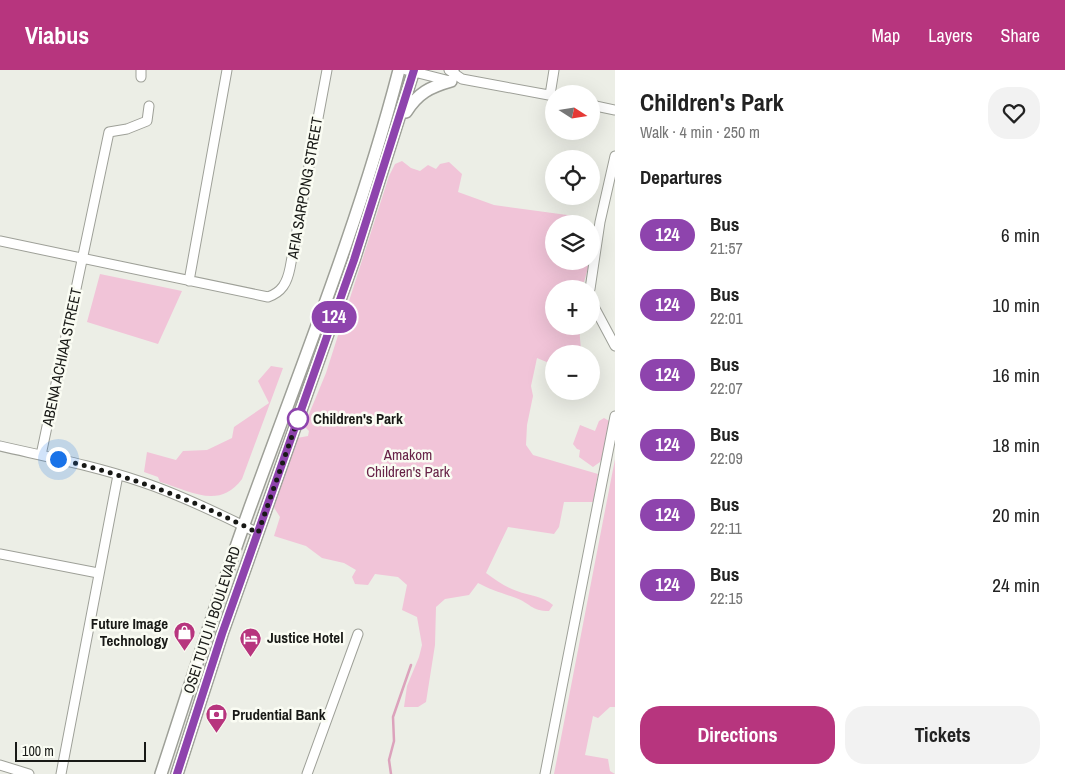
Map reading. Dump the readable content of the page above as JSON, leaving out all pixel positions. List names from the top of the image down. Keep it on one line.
{"streets":{"main road":["OSEI TUTU II BOULEVARD"],"street":["AFIA SARPONG STREET","ABENA ACHIAA STREET"]},"parks":["Amakom Children's Park"],"places":{"other":["Children's Park"],"shop":["Future Image Technology"],"hotel":["Justice Hotel"],"bank":["Prudential Bank"]},"lines":["bus line 124"],"scale_bar":"100 m","north":"right","page":{"header":"Viabus","nav":["Map","Layers","Share"],"on_map":"124","heading":[["Children's Park","Walk · 4 min · 250 m"],"Departures"],"map_buttons":["+","−"],"list":[{"mark":"124","name":"Bus","note":"21:57","value":"6 min"},{"mark":"124","name":"Bus","note":"22:01","value":"10 min"},{"mark":"124","name":"Bus","note":"22:07","value":"16 min"},{"mark":"124","name":"Bus","note":"22:09","value":"18 min"},{"mark":"124","name":"Bus","note":"22:11","value":"20 min"},{"mark":"124","name":"Bus","note":"22:15","value":"24 min"}],"buttons":["Directions","Tickets"],"scale":"100 m"}}
